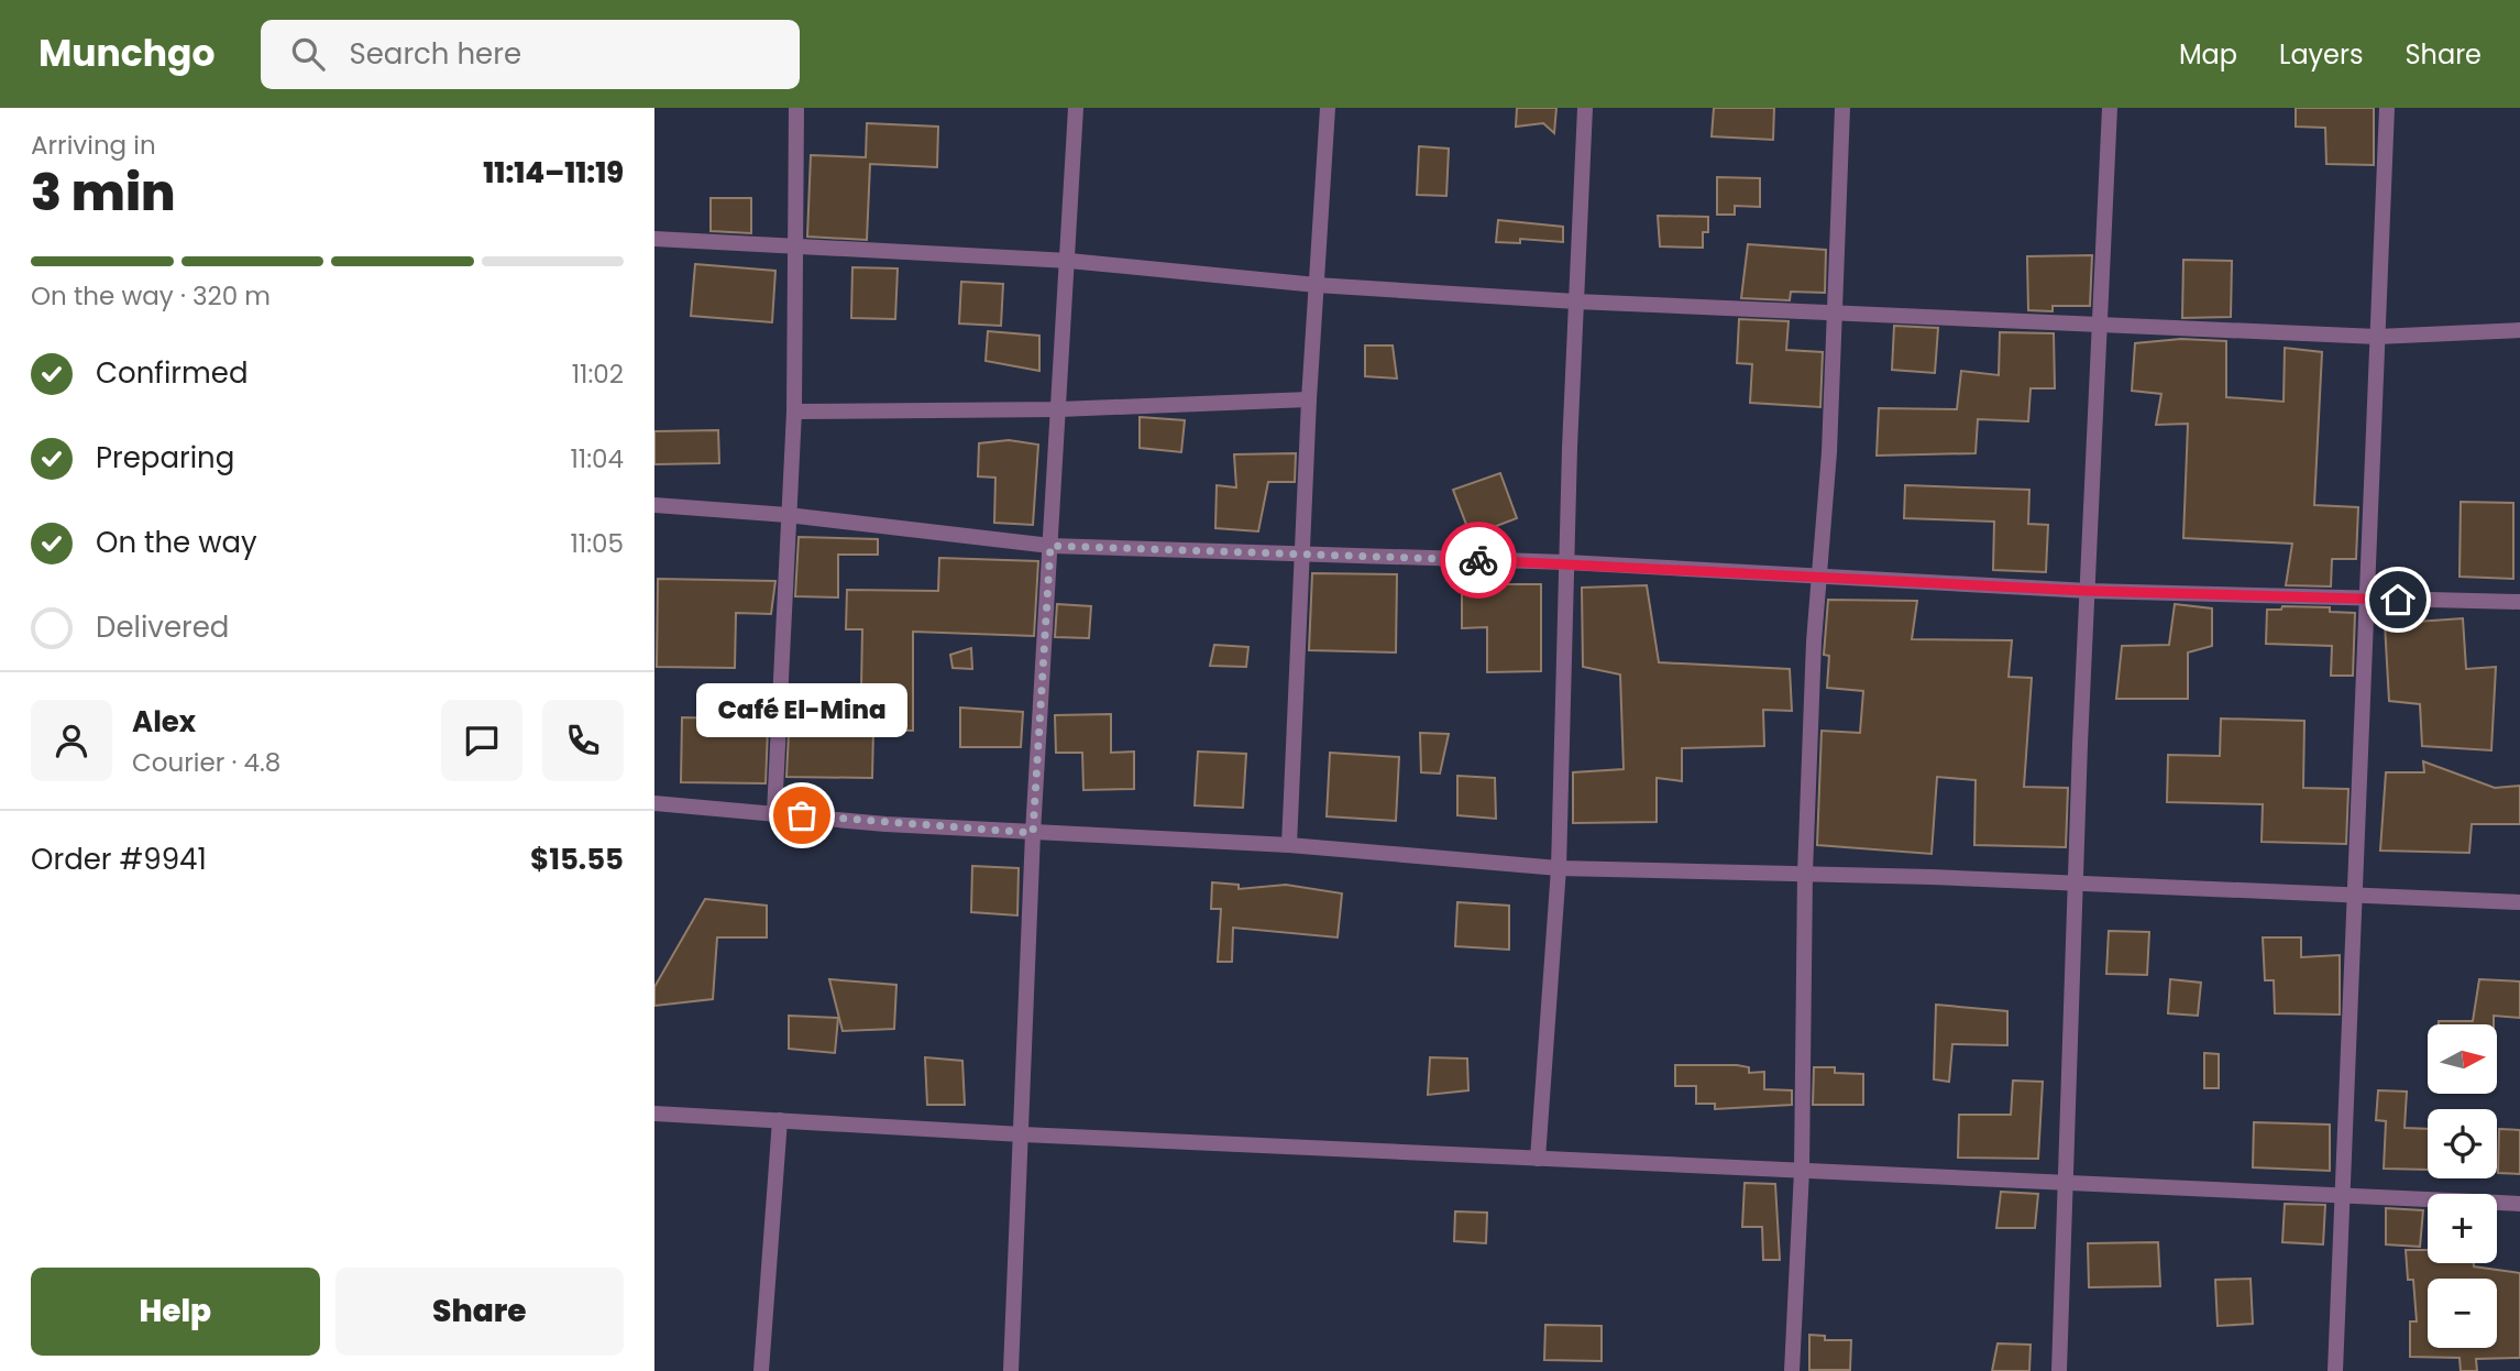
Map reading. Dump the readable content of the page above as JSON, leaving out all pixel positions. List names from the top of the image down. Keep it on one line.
{"places":["Café El-Mina"],"north":"right","page":{"header":"Munchgo","search":"Search here","nav":["Map","Layers","Share"],"heading":["3 min","Arriving in","11:14–11:19"],"panel":["Alex","Courier · 4.8","Order #9941","$15.55"],"bar":"On the way · 320 m","list":[["Confirmed","11:02"],["Preparing","11:04"],["On the way","11:05"],"Delivered"],"bubble":"Café El-Mina","map_buttons":["+","−"],"buttons":["Help","Share"]}}
